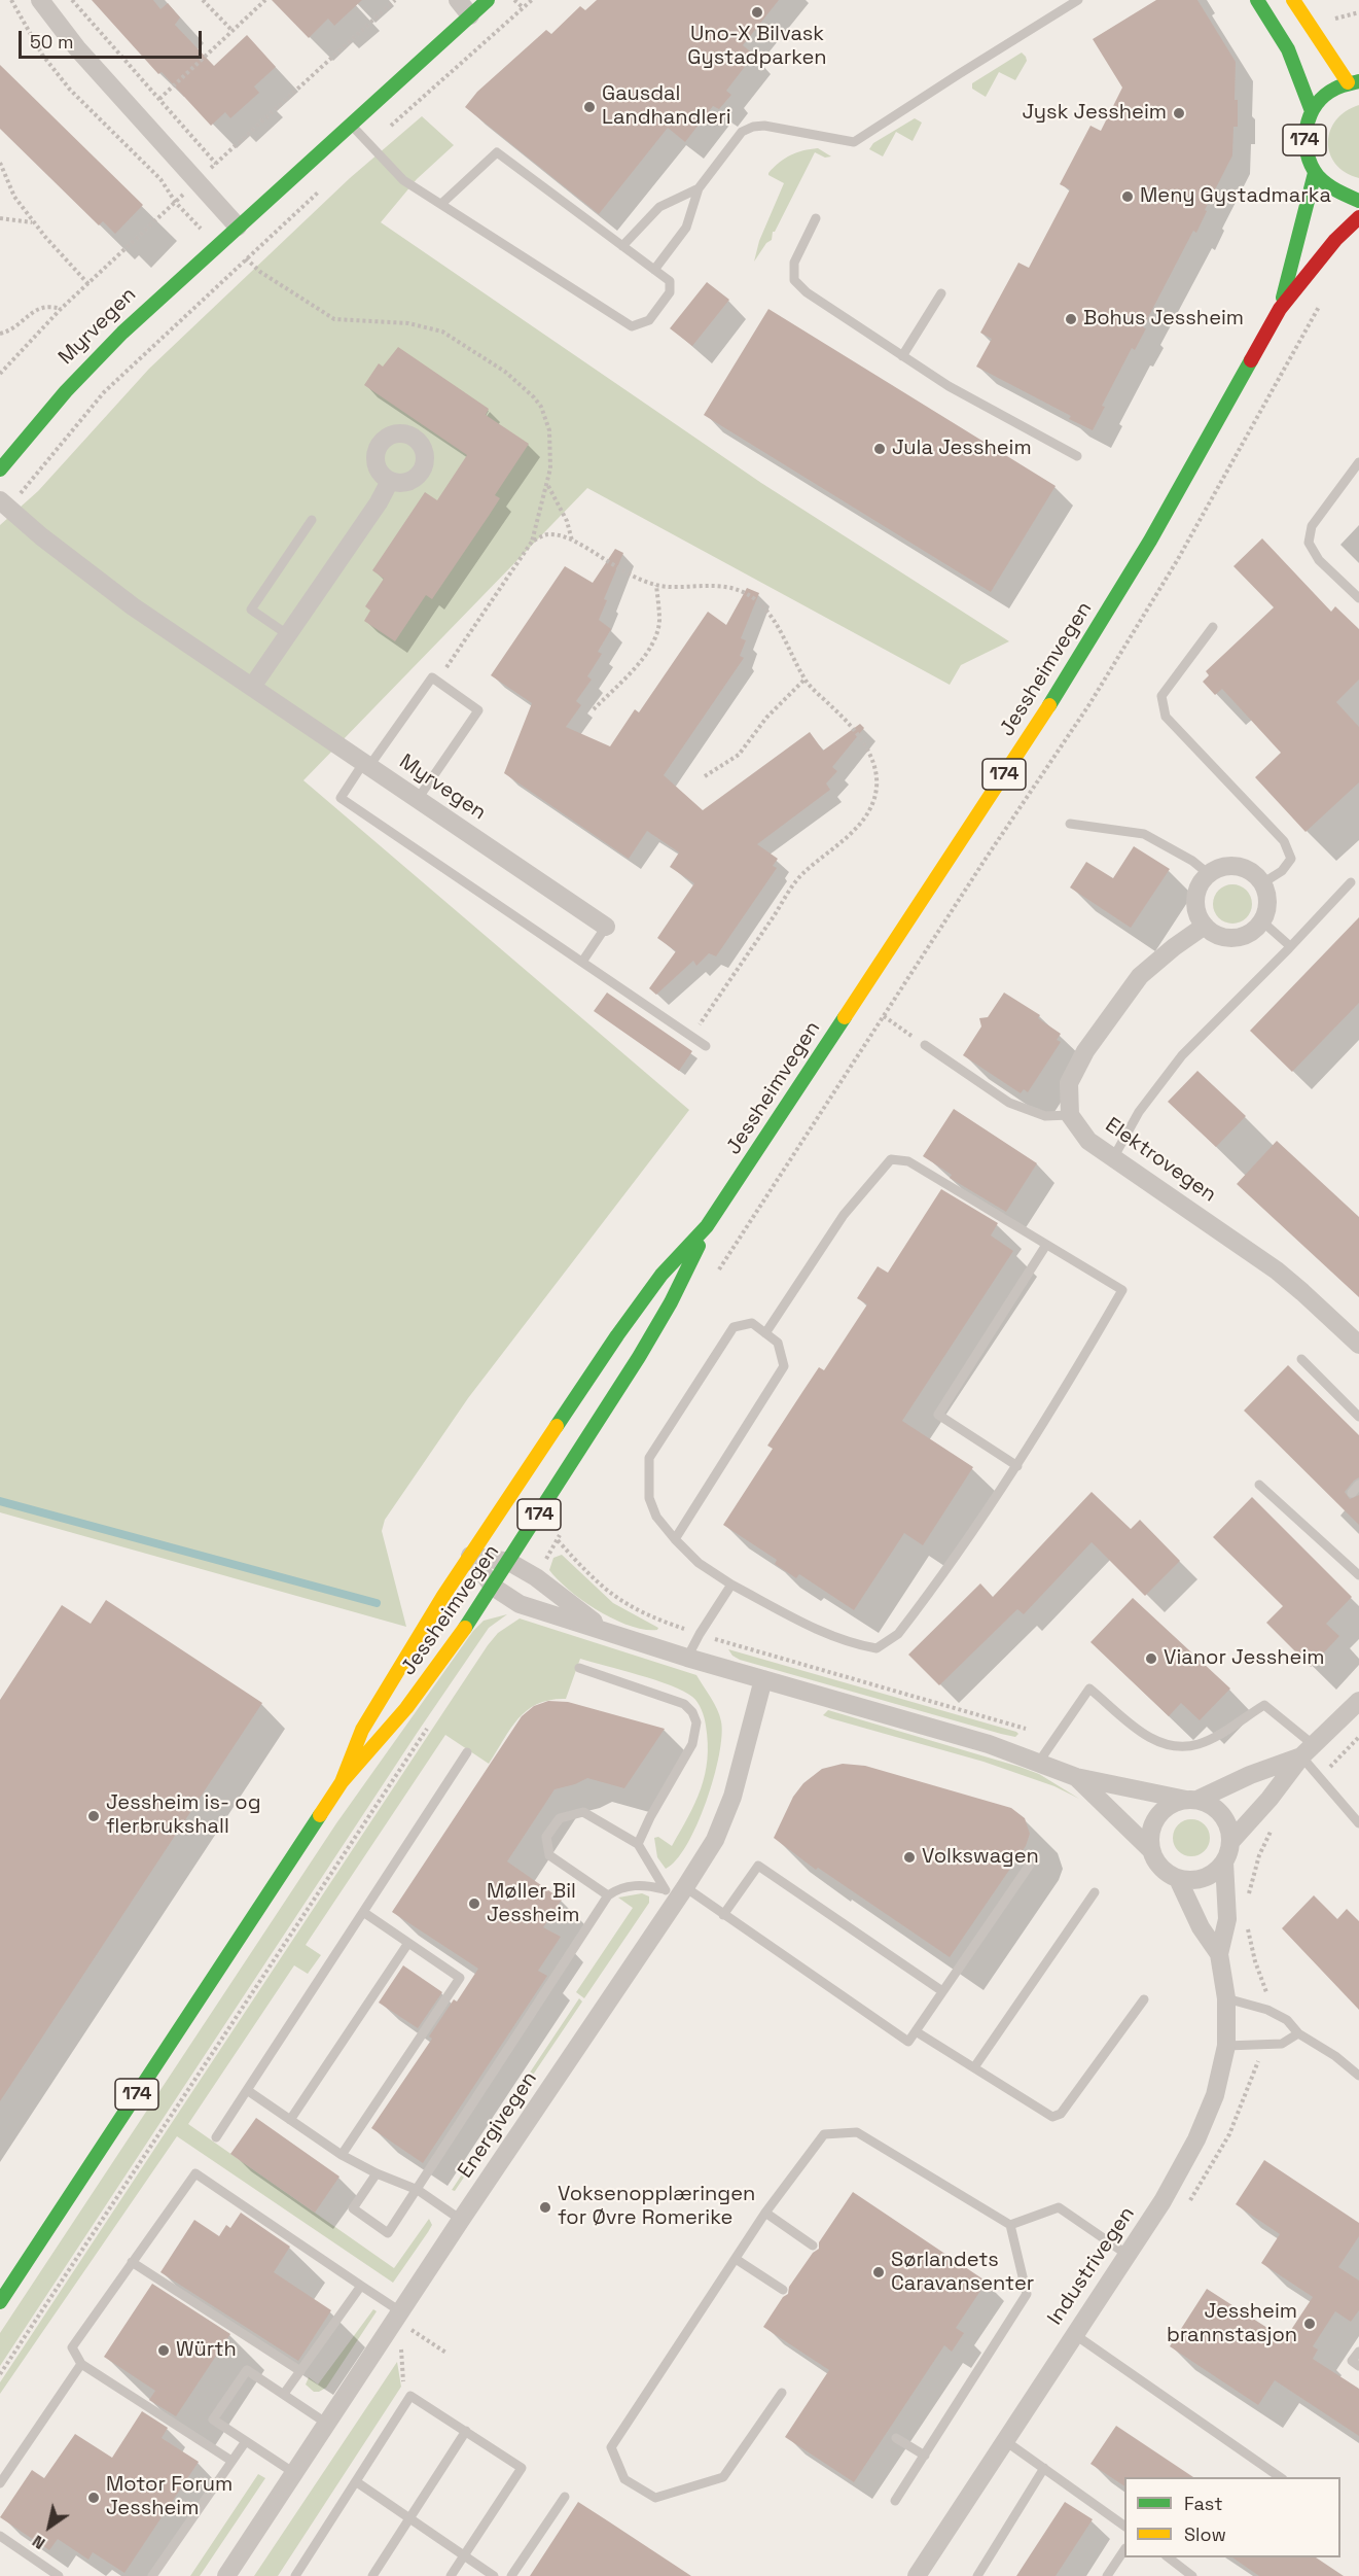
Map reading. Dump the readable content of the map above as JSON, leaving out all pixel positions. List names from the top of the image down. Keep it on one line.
{"streets":{"main road":["174","Myrvegen","Jessheimvegen"],"street":["Elektrovegen","Energivegen","Industrivegen"]},"crossings":[["174","Jessheimvegen"]],"places":["Uno-X Bilvask Gystadparken","Gausdal Landhandleri","Jysk Jessheim","Meny Gystadmarka","Bohus Jessheim","Jula Jessheim","Vianor Jessheim","Jessheim is- og flerbrukshall","Volkswagen","Møller Bil Jessheim","Voksenopplæringen for Øvre Romerike","Sørlandets Caravansenter","Jessheim brannstasjon","Würth","Motor Forum Jessheim"],"legend":["Fast","Slow"],"scale_bar":"50 m","north":"bottom left"}
